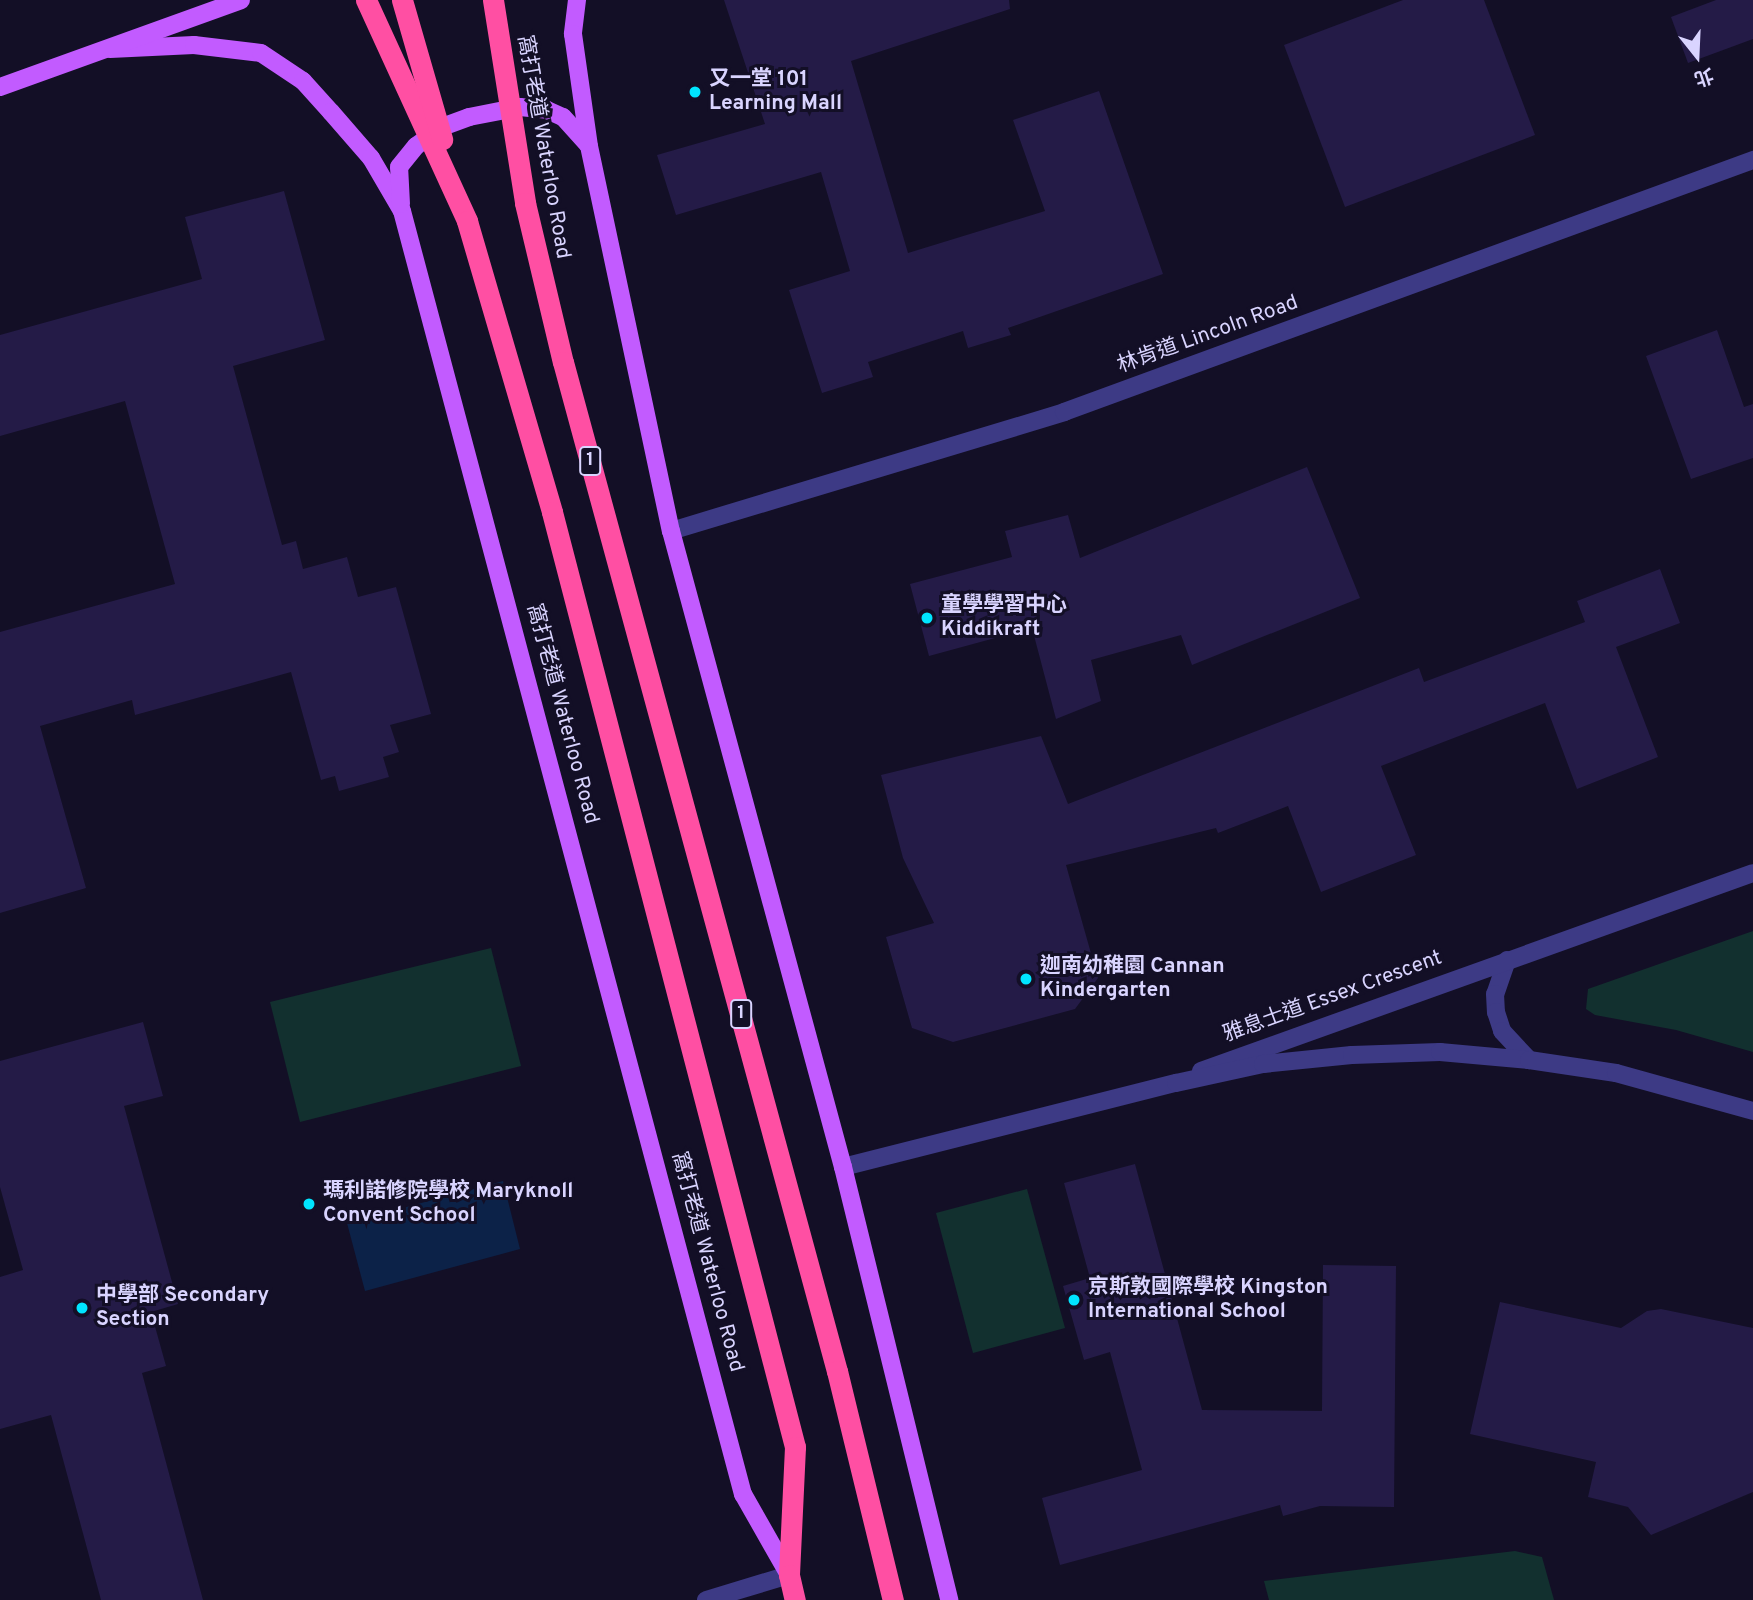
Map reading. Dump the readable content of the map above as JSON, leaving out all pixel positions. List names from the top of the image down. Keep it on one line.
{"streets":{"highway":["窩打老道 Waterloo Road","1"],"street":["林肯道 Lincoln Road","雅息士道 Essex Crescent"]},"places":["又一堂 101 Learning Mall","童學學習中心 Kiddikraft","迦南幼稚園 Cannan Kindergarten","瑪利諾修院學校 Maryknoll Convent School","京斯敦國際學校 Kingston International School","中學部 Secondary Section"],"north":"bottom"}
